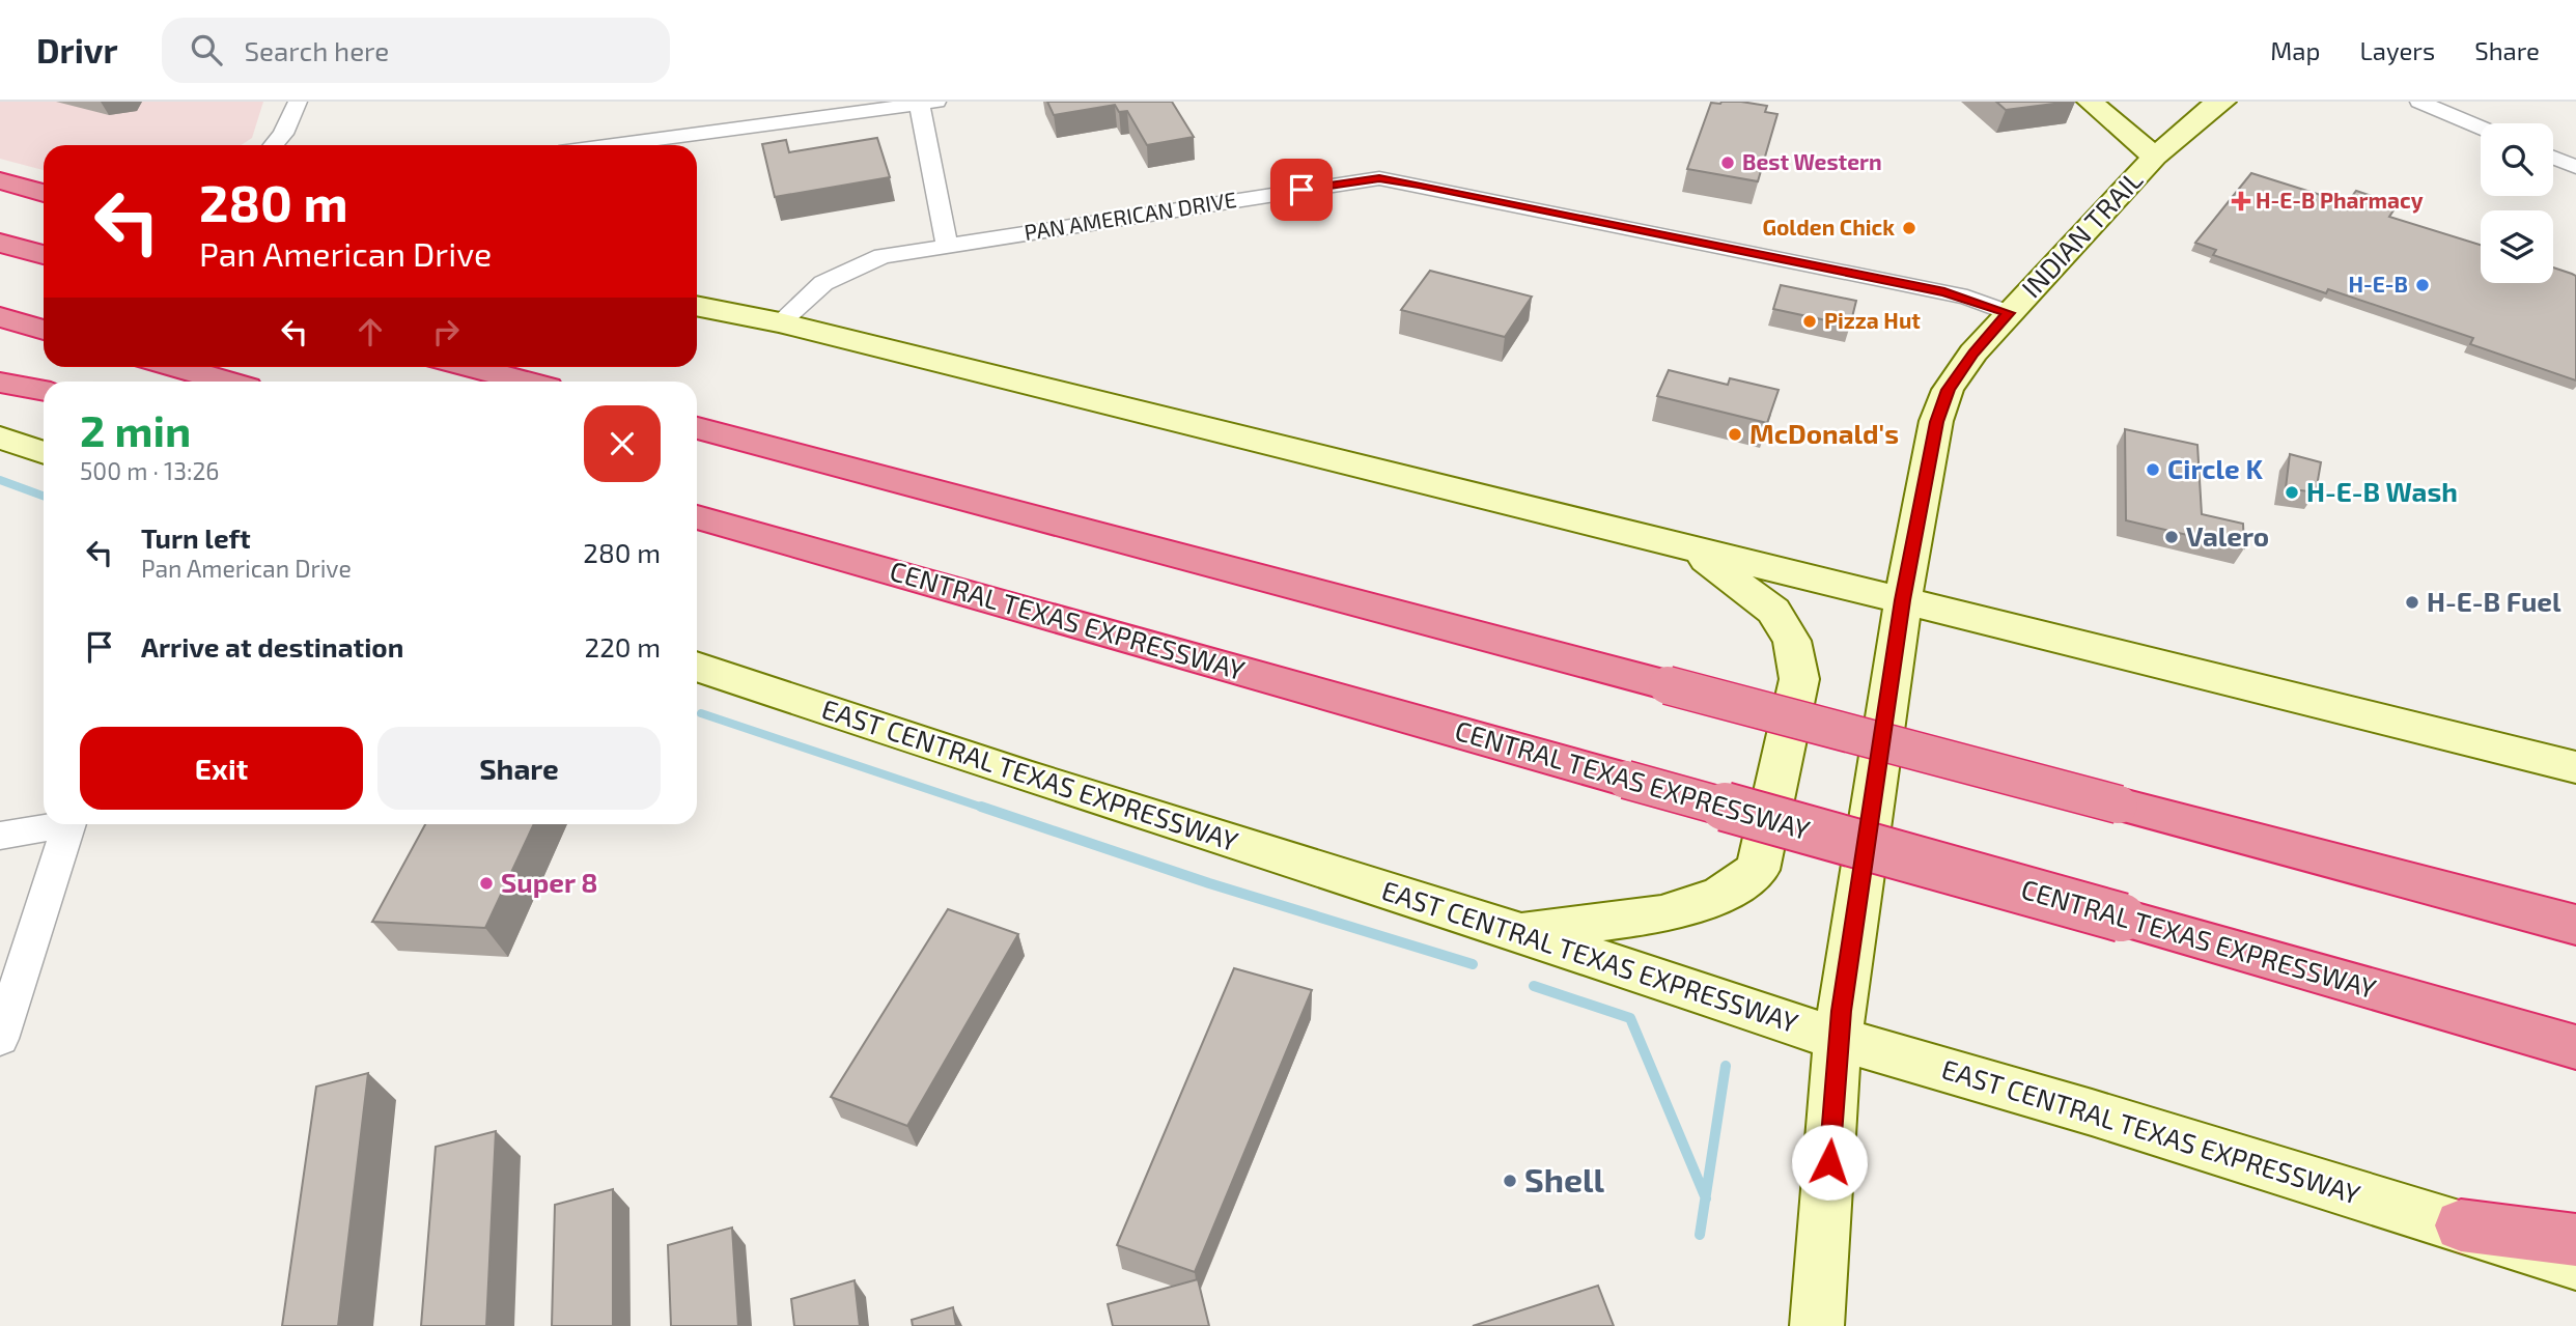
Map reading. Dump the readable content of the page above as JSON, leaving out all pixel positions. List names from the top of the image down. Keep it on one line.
{"streets":{"highway":["CENTRAL TEXAS EXPRESSWAY"],"main road":["INDIAN TRAIL","EAST CENTRAL TEXAS EXPRESSWAY"],"street":["PAN AMERICAN DRIVE"]},"crossings":[["PAN AMERICAN DRIVE","INDIAN TRAIL"],["INDIAN TRAIL","EAST CENTRAL TEXAS EXPRESSWAY"]],"places":{"other":["Best Western","Golden Chick","H-E-B","Pizza Hut","McDonald's","Circle K","H-E-B Wash","Valero","H-E-B Fuel","Super 8","Shell"],"health":["H-E-B Pharmacy"]},"page":{"header":"Drivr","search":"Search here","nav":["Map","Layers","Share"],"turn":["280 m","Pan American Drive"],"heading":["2 min","500 m · 13:26"],"list":[{"name":"Turn left","note":"Pan American Drive","value":"280 m"},{"name":"Arrive at destination","value":"220 m"}],"buttons":["Exit","Share"]}}
